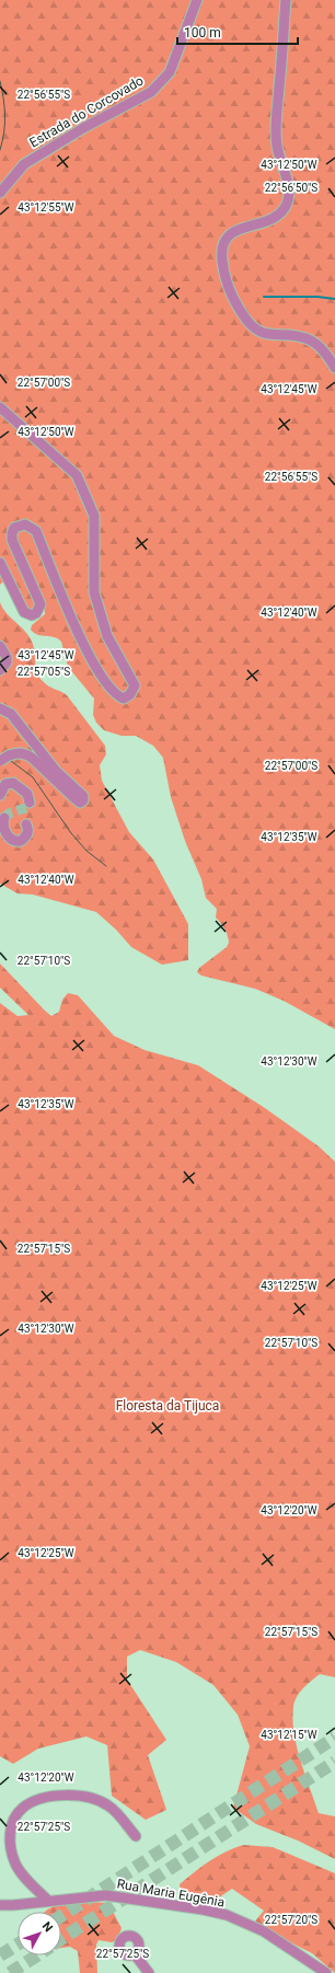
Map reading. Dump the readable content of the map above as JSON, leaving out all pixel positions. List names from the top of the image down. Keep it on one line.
{"streets":{"street":["Estrada do Corcovado","Rua Maria Eugênia"]},"parks":["Floresta da Tijuca"],"scale_bar":"100 m","north":"top right","coordinates":["22°56'55\"S","43°12'50\"W","22°56'50\"S","43°12'55\"W","22°57'00\"S","43°12'45\"W","43°12'40\"W","22°57'05\"S","43°12'35\"W","22°57'10\"S","43°12'30\"W","22°57'15\"S","43°12'25\"W","43°12'20\"W","43°12'15\"W","22°57'25\"S","22°57'20\"S"]}
